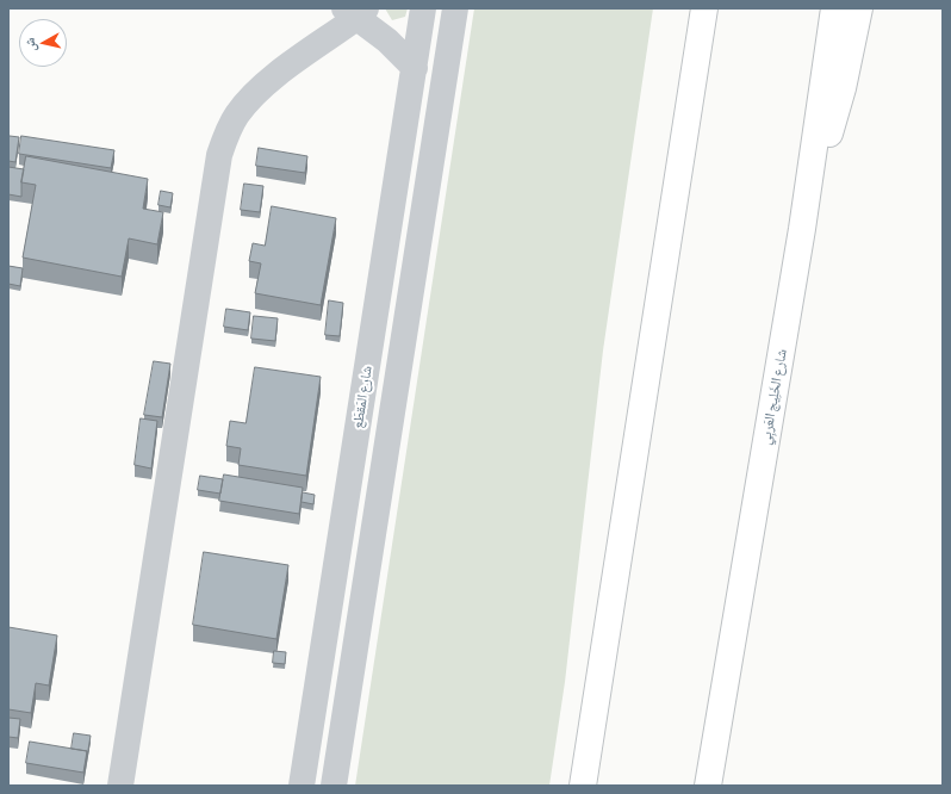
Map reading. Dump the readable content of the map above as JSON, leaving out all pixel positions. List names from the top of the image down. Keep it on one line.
{"streets":{"highway":["شارع الخَلِيج العَربِي"],"street":["شارع المَقطَع"]},"north":"left"}
